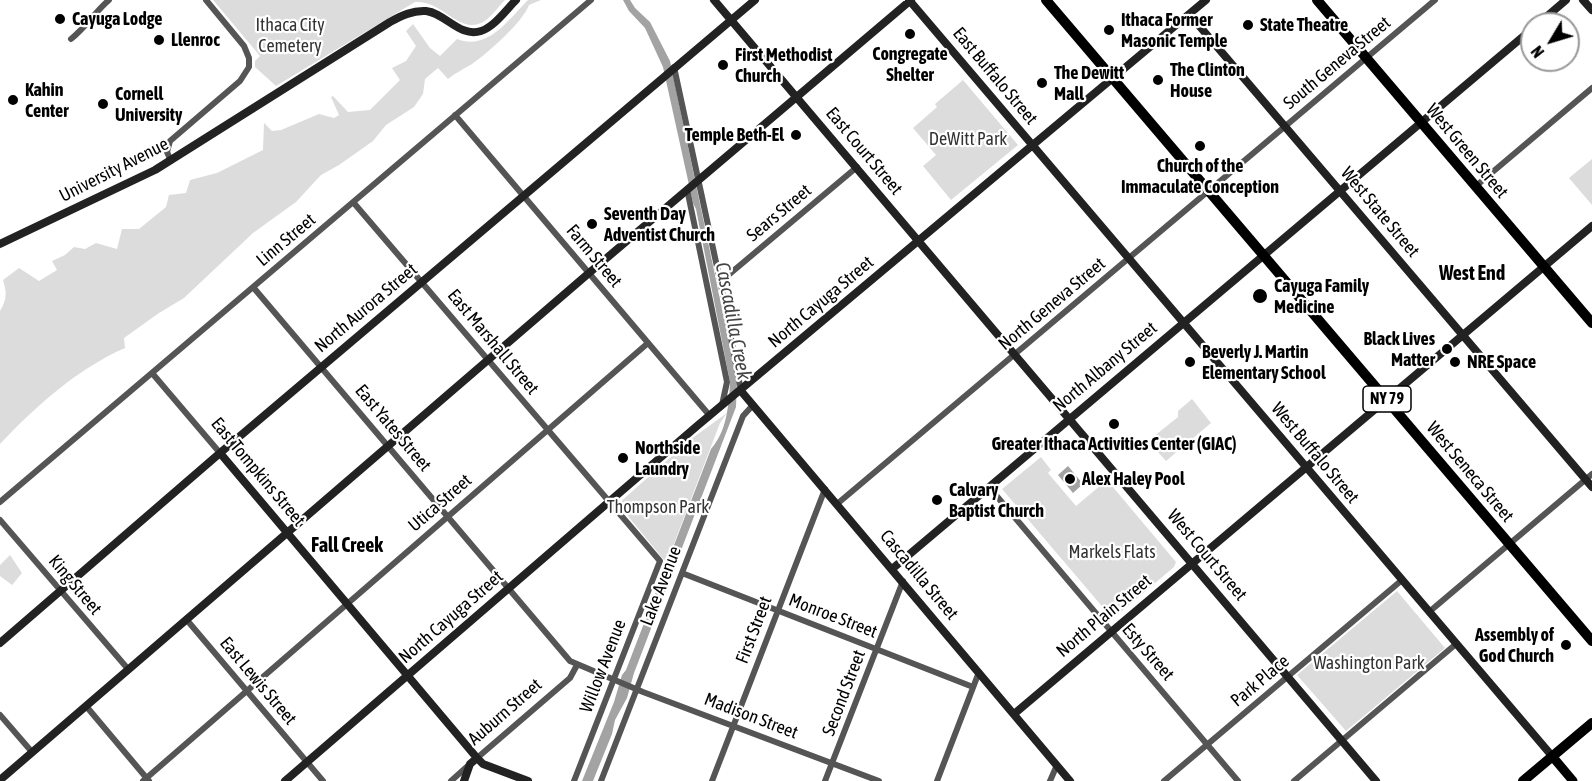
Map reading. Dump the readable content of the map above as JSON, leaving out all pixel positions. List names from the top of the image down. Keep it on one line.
{"streets":{"highway":["West Green Street","NY 79","West Seneca Street"],"main road":["West Buffalo Street"],"street":["South Geneva Street","East Buffalo Street","East Court Street","University Avenue","West State Street","Sears Street","Linn Street","Farm Street","North Cayuga Street","North Geneva Street","North Aurora Street","East Marshall Street","North Albany Street","East Yates Street","East Tompkins Street","Utica Street","West Court Street","Cascadilla Street","King Street","Lake Avenue","Monroe Street","North Plain Street","First Street","Esty Street","Willow Avenue","East Lewis Street","Park Place","Second Street","Auburn Street","Madison Street"]},"crossings":[["South Geneva Street","West Green Street"],["South Geneva Street","West State Street"],["South Geneva Street","North Geneva Street"],["East Buffalo Street","North Cayuga Street"],["East Buffalo Street","West Buffalo Street"],["East Court Street","Sears Street"],["East Court Street","North Cayuga Street"],["East Court Street","North Aurora Street"],["East Court Street","West Court Street"],["West Green Street","North Albany Street"],["West Green Street","North Plain Street"],["West State Street","North Cayuga Street"],["West State Street","North Geneva Street"],["West State Street","North Albany Street"],["West State Street","North Plain Street"],["Linn Street","Farm Street"],["Linn Street","East Marshall Street"],["Linn Street","East Yates Street"],["Linn Street","East Tompkins Street"],["Farm Street","North Cayuga Street"],["Farm Street","North Aurora Street"],["Farm Street","Utica Street"],["North Cayuga Street","East Marshall Street"],["North Cayuga Street","NY 79"],["North Cayuga Street","East Yates Street"],["North Cayuga Street","West Buffalo Street"],["North Cayuga Street","East Tompkins Street"],["North Cayuga Street","West Seneca Street"],["North Cayuga Street","West Court Street"],["North Cayuga Street","Cascadilla Street"],["North Cayuga Street","East Lewis Street"],["North Geneva Street","West Buffalo Street"],["North Geneva Street","West Seneca Street"],["North Geneva Street","West Court Street"],["North Geneva Street","Cascadilla Street"],["North Aurora Street","East Marshall Street"],["North Aurora Street","East Yates Street"],["North Aurora Street","East Tompkins Street"],["North Aurora Street","King Street"],["East Marshall Street","Utica Street"],["East Marshall Street","Willow Avenue"],["North Albany Street","West Buffalo Street"],["North Albany Street","West Seneca Street"],["North Albany Street","West Court Street"],["North Albany Street","Cascadilla Street"],["North Albany Street","Esty Street"],["NY 79","West Seneca Street"],["East Yates Street","Utica Street"],["East Yates Street","Auburn Street"],["East Yates Street","Madison Street"],["West Buffalo Street","North Plain Street"],["West Buffalo Street","Park Place"],["East Tompkins Street","Utica Street"],["East Tompkins Street","Auburn Street"],["West Seneca Street","North Plain Street"],["Utica Street","East Lewis Street"],["West Court Street","North Plain Street"],["West Court Street","Park Place"],["Cascadilla Street","Lake Avenue"],["Cascadilla Street","North Plain Street"],["Cascadilla Street","First Street"],["Cascadilla Street","Second Street"],["Lake Avenue","Monroe Street"],["Lake Avenue","Madison Street"],["Monroe Street","First Street"],["Monroe Street","Second Street"],["North Plain Street","Esty Street"],["First Street","Madison Street"],["Esty Street","Park Place"],["Willow Avenue","Madison Street"],["Second Street","Madison Street"],["Auburn Street","Madison Street"]],"districts":["West End","Fall Creek"],"water":["Cascadilla Creek"],"parks":["Ithaca City Cemetery","DeWitt Park","Thompson Park","Markels Flats","Washington Park"],"places":["Cayuga Lodge","State Theatre","Ithaca Former Masonic Temple","Congregate Shelter","Llenroc","First Methodist Church","The Clinton House","The Dewitt Mall","Kahin Center","Cornell University","Temple Beth-El","Church of the Immaculate Conception","Seventh Day Adventist Church","Cayuga Family Medicine","Black Lives Matter","Beverly J. Martin Elementary School","NRE Space","Greater Ithaca Activities Center (GIAC)","Northside Laundry","Alex Haley Pool","Calvary Baptist Church","Assembly of God Church"],"north":"bottom left"}
